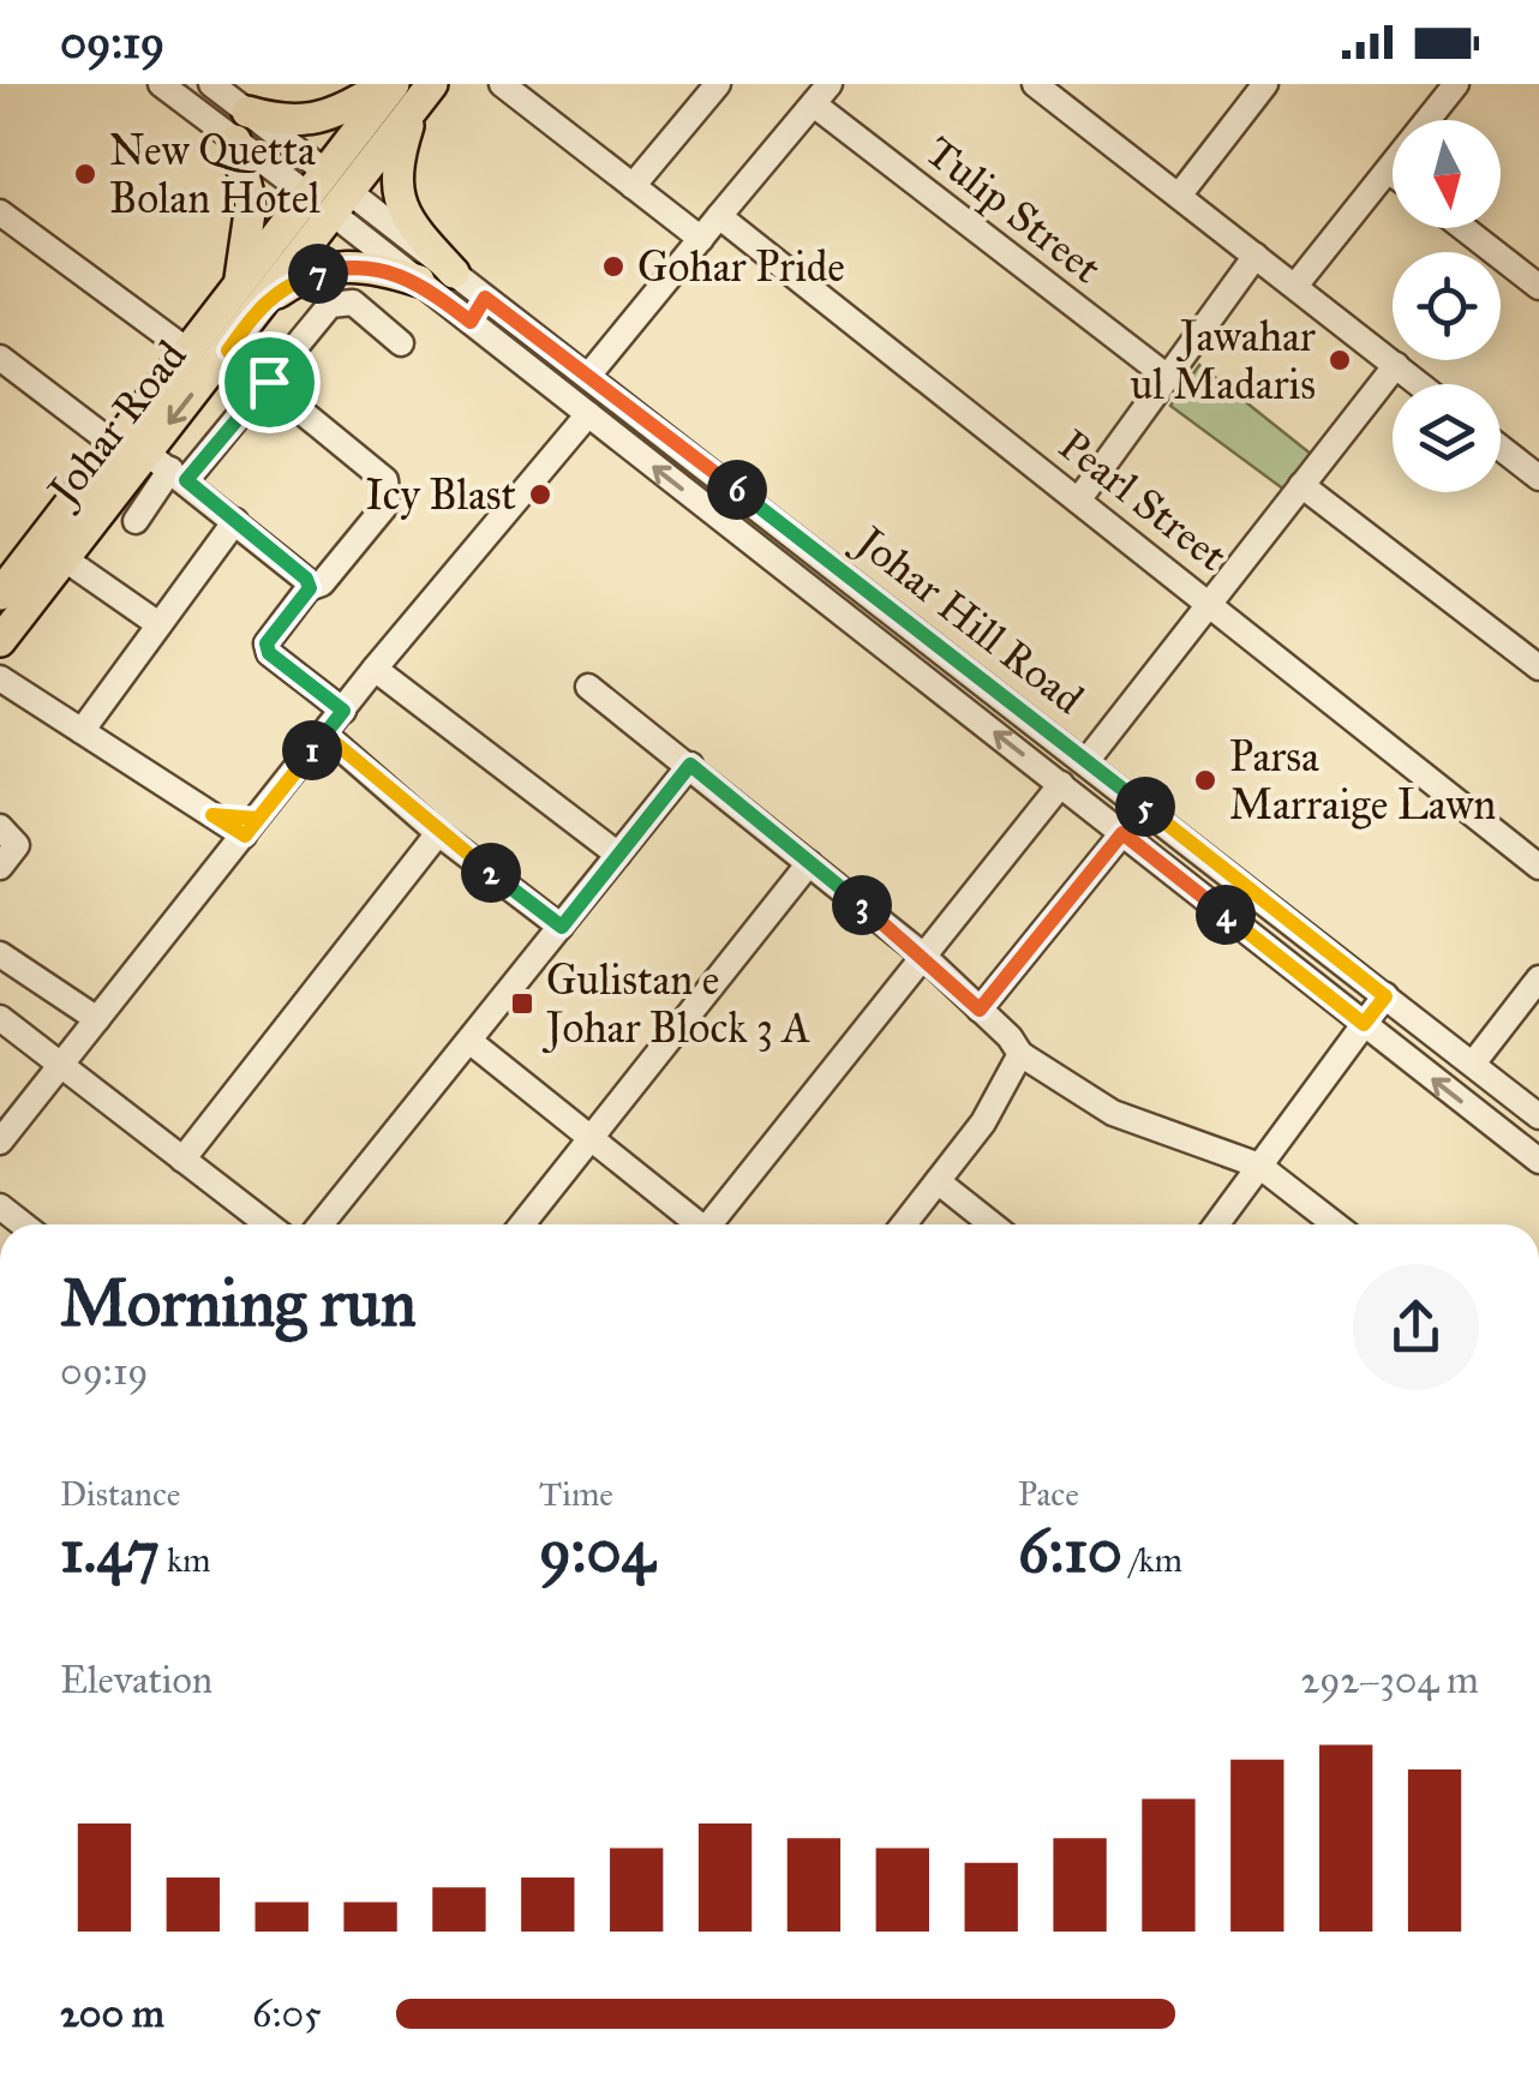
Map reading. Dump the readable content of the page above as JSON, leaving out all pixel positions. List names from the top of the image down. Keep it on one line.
{"streets":{"main road":["Johar Road"],"street":["Tulip Street","Pearl Street","Johar Hill Road"]},"crossings":[["Johar Road","Johar Hill Road"]],"places":{"other":["New Quetta Bolan Hotel","Gohar Pride","Jawahar ul Madaris","Icy Blast","Parsa Marraige Lawn"],"transit":["Gulistan e Johar Block 3 A"]},"north":"bottom","page":{"status":"09:19","pins":["7","6","1","5","2","3","4"],"heading":["Morning run","09:19"],"stats":[["Distance","1.47 km"],["Time","9:04"],["Pace","6:10 /km"]],"chart":["Elevation","292–304 m"],"list":[{"name":"200 m","note":"6:05"}]}}
